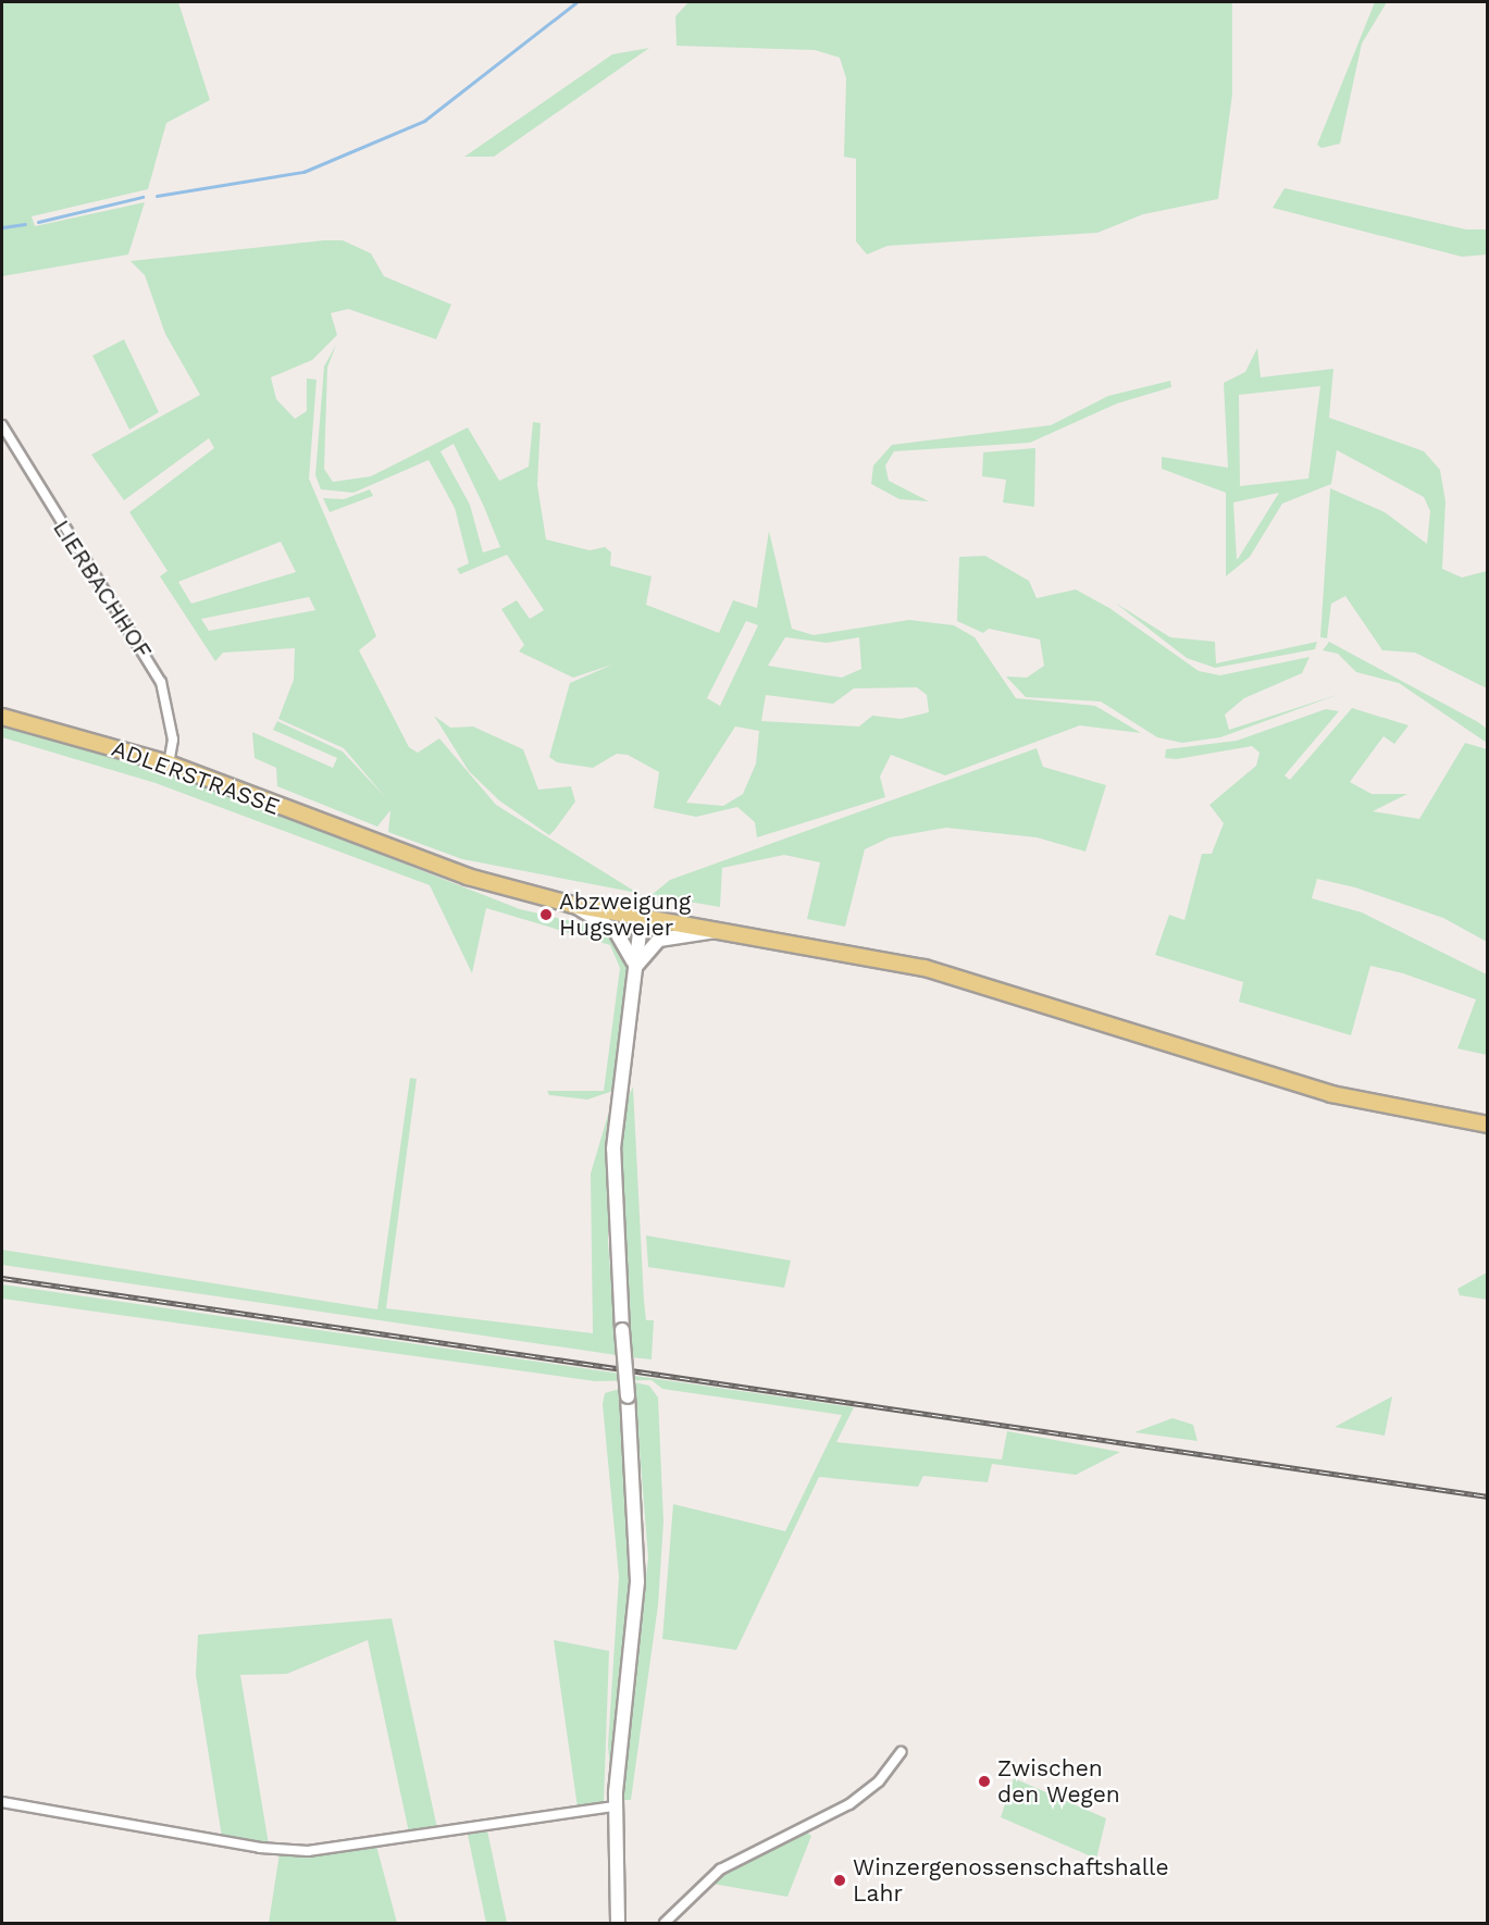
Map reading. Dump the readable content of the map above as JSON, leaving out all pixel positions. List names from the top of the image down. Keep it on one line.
{"streets":{"main road":["ADLERSTRASSE"],"street":["LIERBACHHOF"]},"crossings":[["LIERBACHHOF","ADLERSTRASSE"]],"places":["Abzweigung Hugsweier","Zwischen den Wegen","Winzergenossenschaftshalle Lahr"]}
